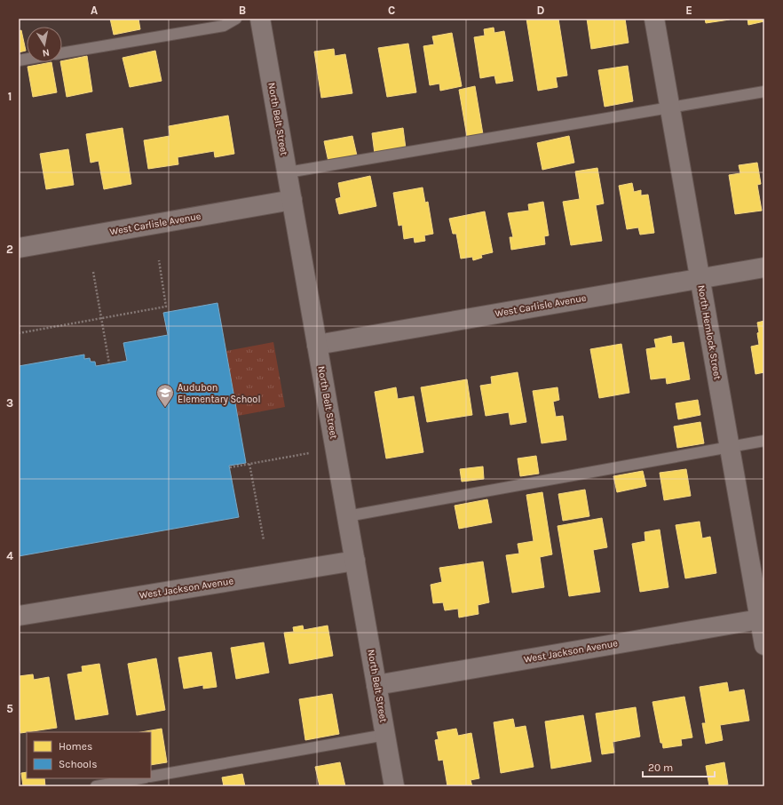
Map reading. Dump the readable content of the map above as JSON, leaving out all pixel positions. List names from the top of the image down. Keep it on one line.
{"streets":{"street":["North Belt Street","West Carlisle Avenue","North Hemlock Street","West Jackson Avenue"]},"crossings":[["North Belt Street","West Carlisle Avenue"],["North Belt Street","West Jackson Avenue"],["West Carlisle Avenue","North Hemlock Street"],["North Hemlock Street","West Jackson Avenue"]],"places":{"school or university":["Audubon Elementary School"]},"legend":["Homes","Schools"],"scale_bar":"20 m","north":"bottom","grid":{"columns":["A","B","C","D","E"],"rows":["1","2","3","4","5"]}}
